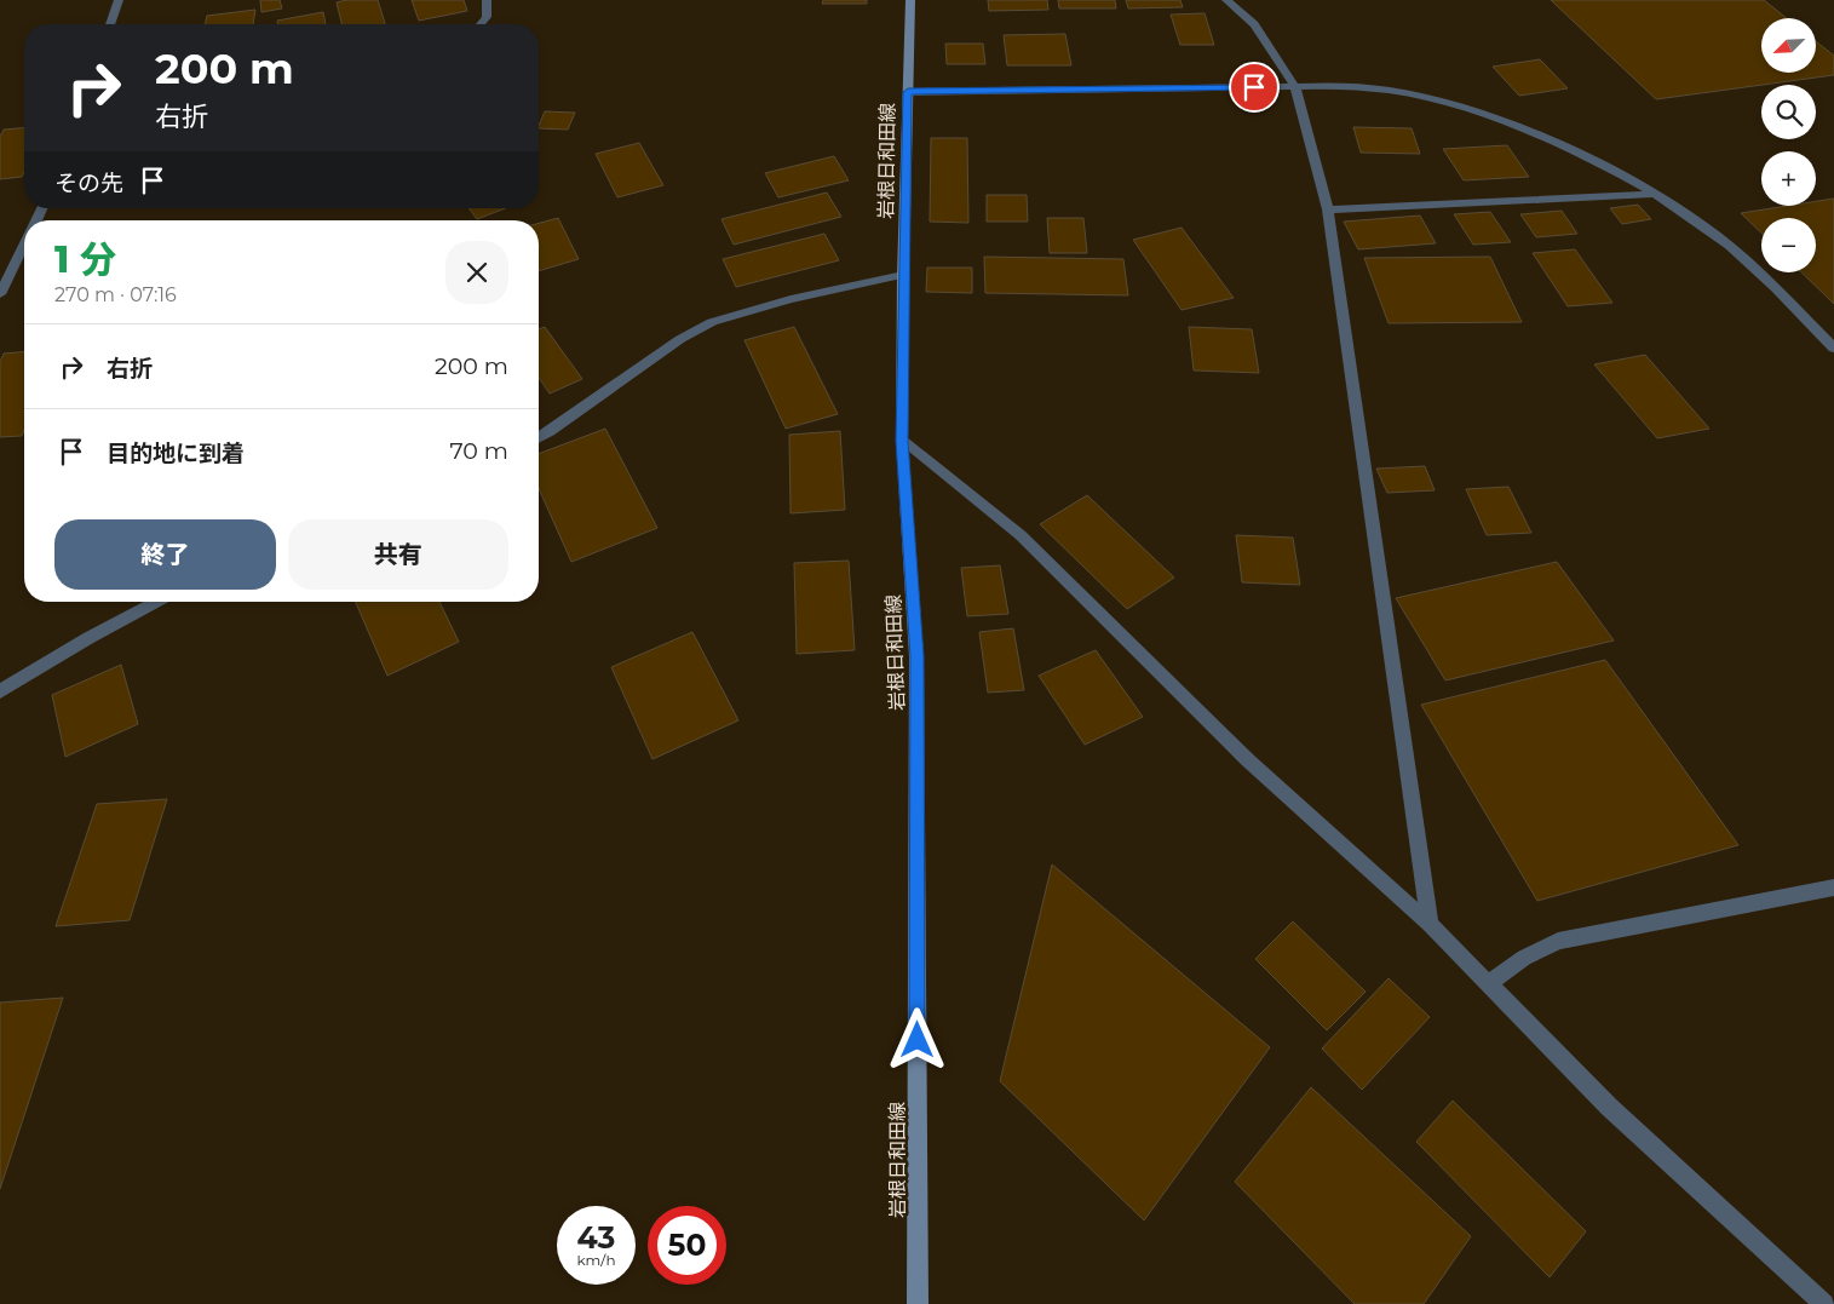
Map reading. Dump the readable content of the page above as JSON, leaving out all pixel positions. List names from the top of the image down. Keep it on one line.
{"streets":{"main road":["岩根日和田線"]},"north":"bottom left","page":{"map_buttons":["+","−"],"turn":["200 m","右折"],"then":"その先","heading":["1 分","270 m · 07:16"],"list":[{"name":"右折","value":"200 m"},{"name":"目的地に到着","value":"70 m"}],"buttons":["終了","共有"],"speed":"43 km/h","limit":"50"}}
